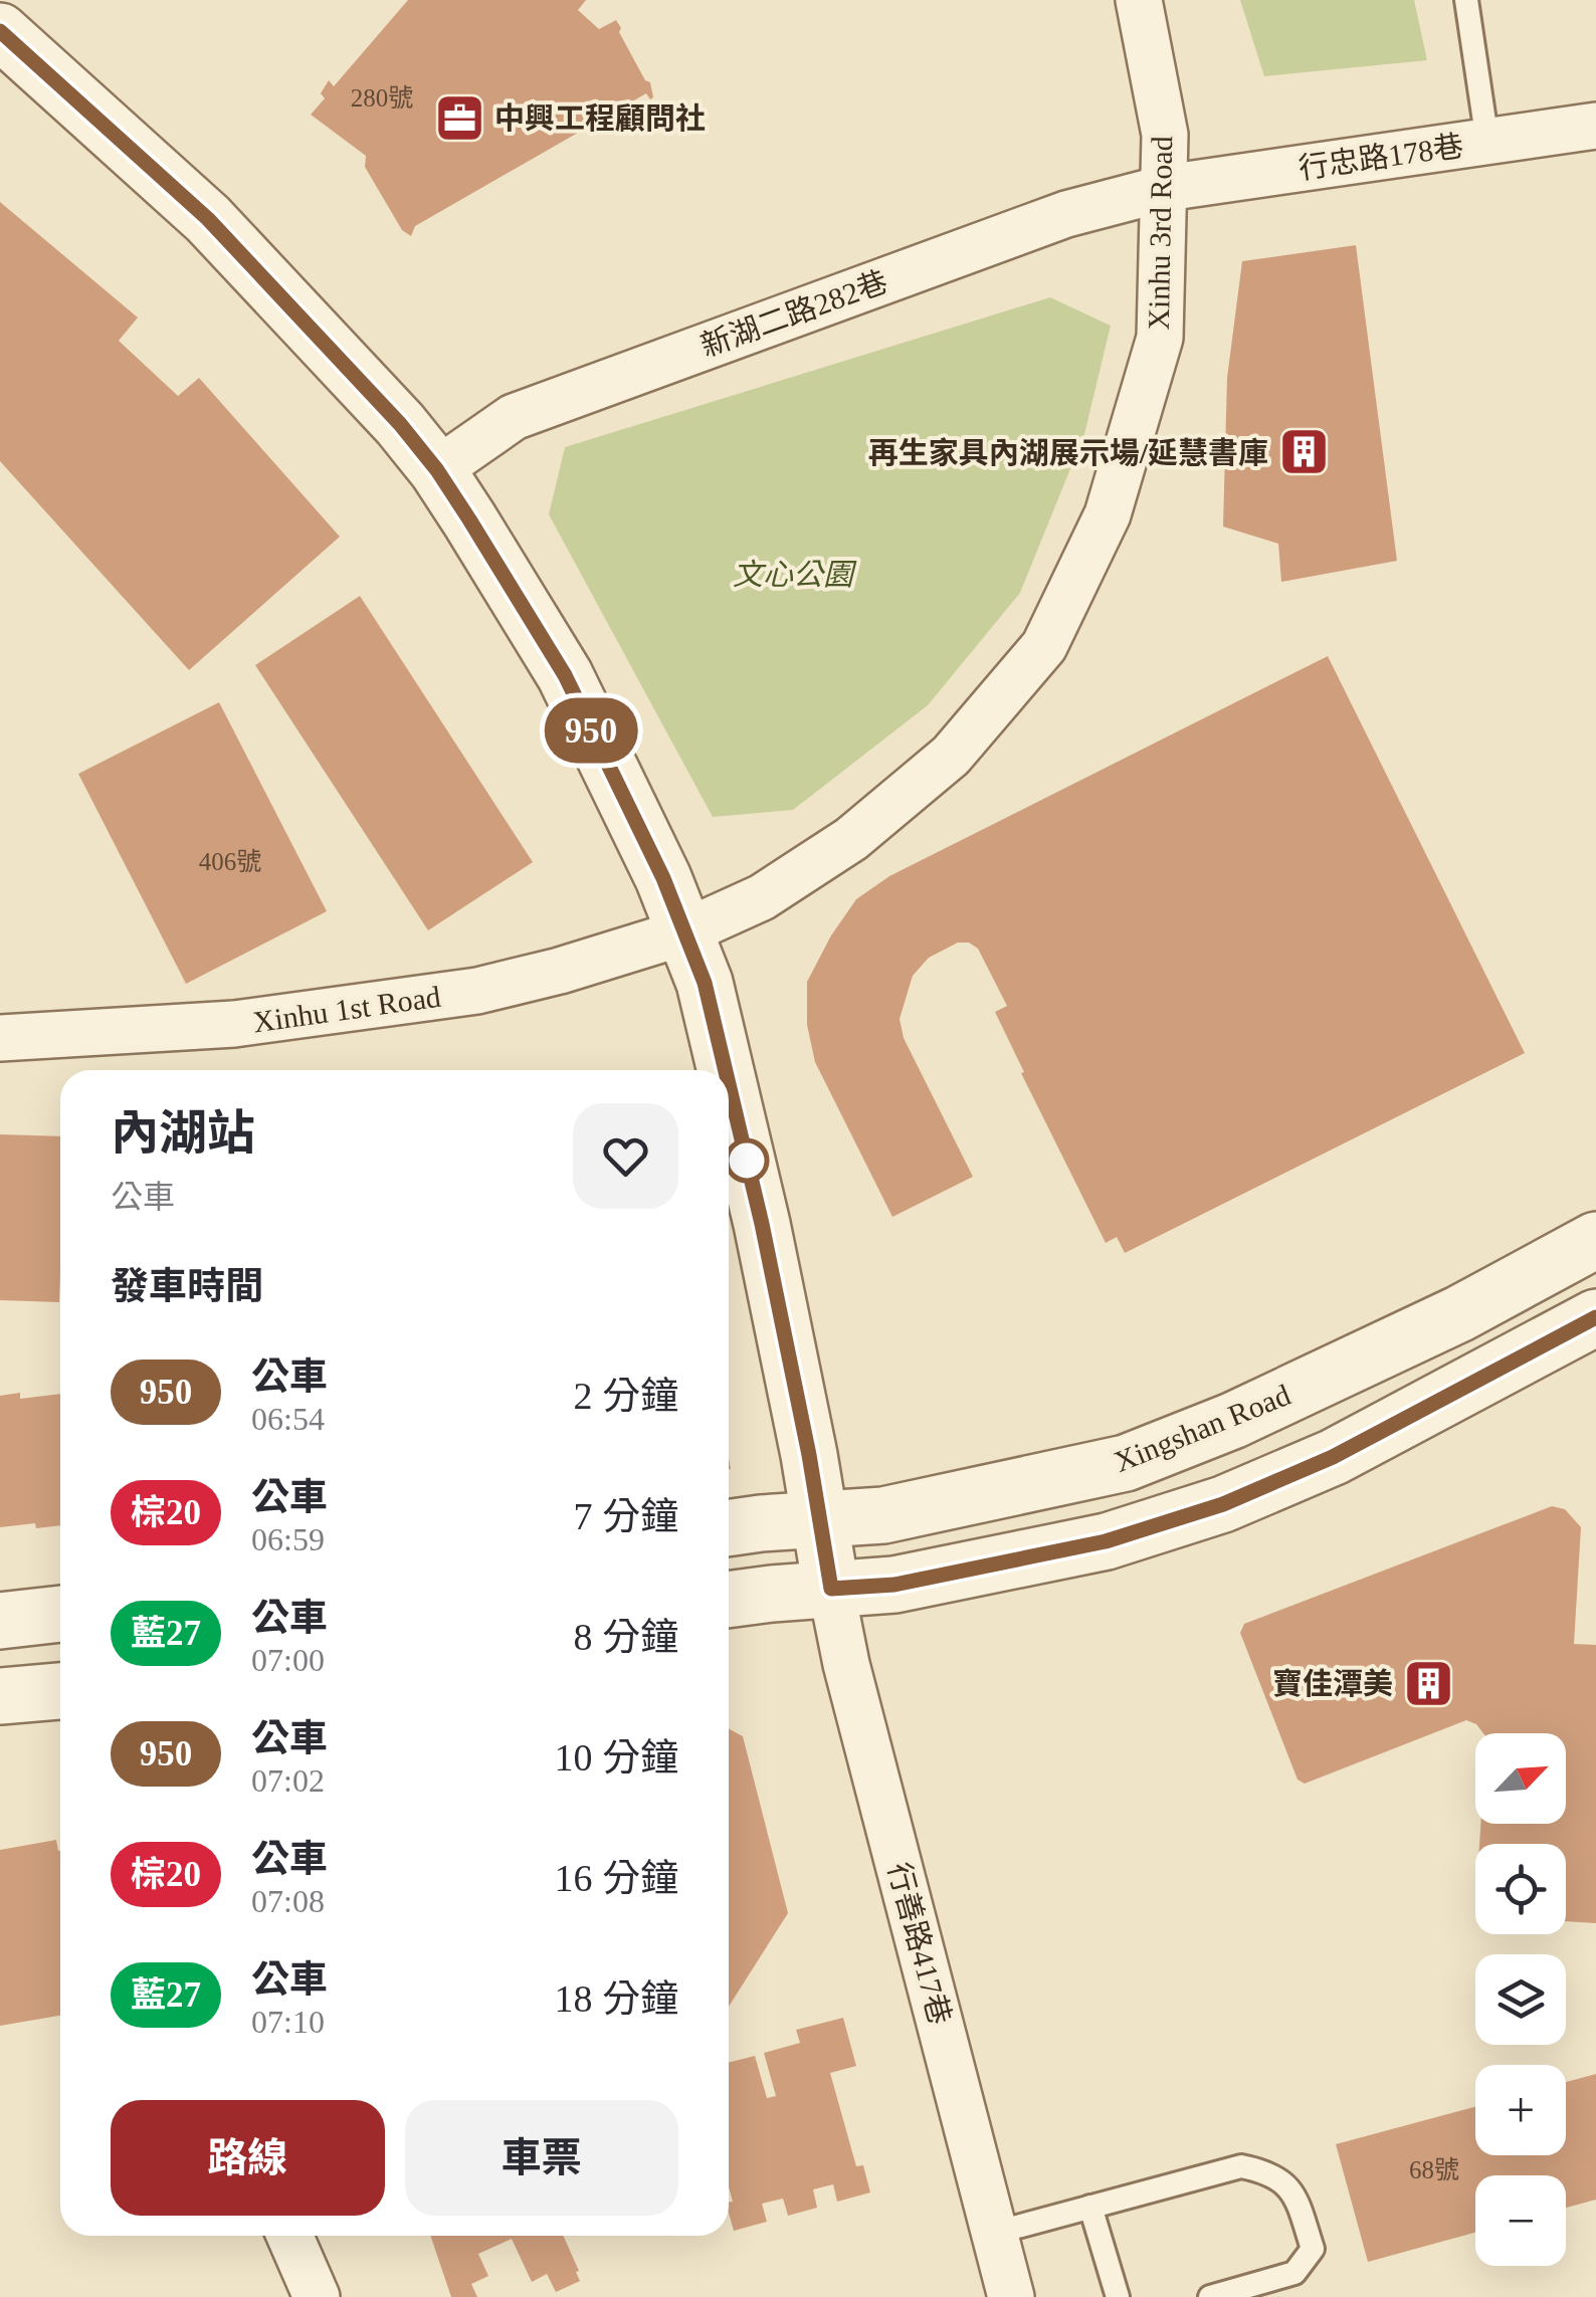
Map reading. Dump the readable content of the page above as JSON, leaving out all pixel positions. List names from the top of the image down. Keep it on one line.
{"streets":{"street":["行忠路178巷","Xinhu 3rd Road","新湖二路282巷","Xinhu 1st Road","Xingshan Road","行善路417巷"]},"crossings":[["行忠路178巷","Xinhu 3rd Road"],["行忠路178巷","新湖二路282巷"],["Xinhu 3rd Road","新湖二路282巷"],["Xinhu 3rd Road","Xinhu 1st Road"]],"parks":["文心公園"],"places":{"office":["中興工程顧問社"],"building":["再生家具內湖展示場/延慧書庫","寶佳潭美"]},"lines":["bus line 950"],"house_numbers":["280號","406號","68號"],"north":"top right","page":{"on_map":"950","heading":[["內湖站","公車"],"發車時間"],"list":[{"mark":"950","name":"公車","note":"06:54","value":"2 分鐘"},{"mark":"棕20","name":"公車","note":"06:59","value":"7 分鐘"},{"mark":"藍27","name":"公車","note":"07:00","value":"8 分鐘"},{"mark":"950","name":"公車","note":"07:02","value":"10 分鐘"},{"mark":"棕20","name":"公車","note":"07:08","value":"16 分鐘"},{"mark":"藍27","name":"公車","note":"07:10","value":"18 分鐘"}],"map_buttons":["+","−"],"buttons":["路線","車票"]}}
